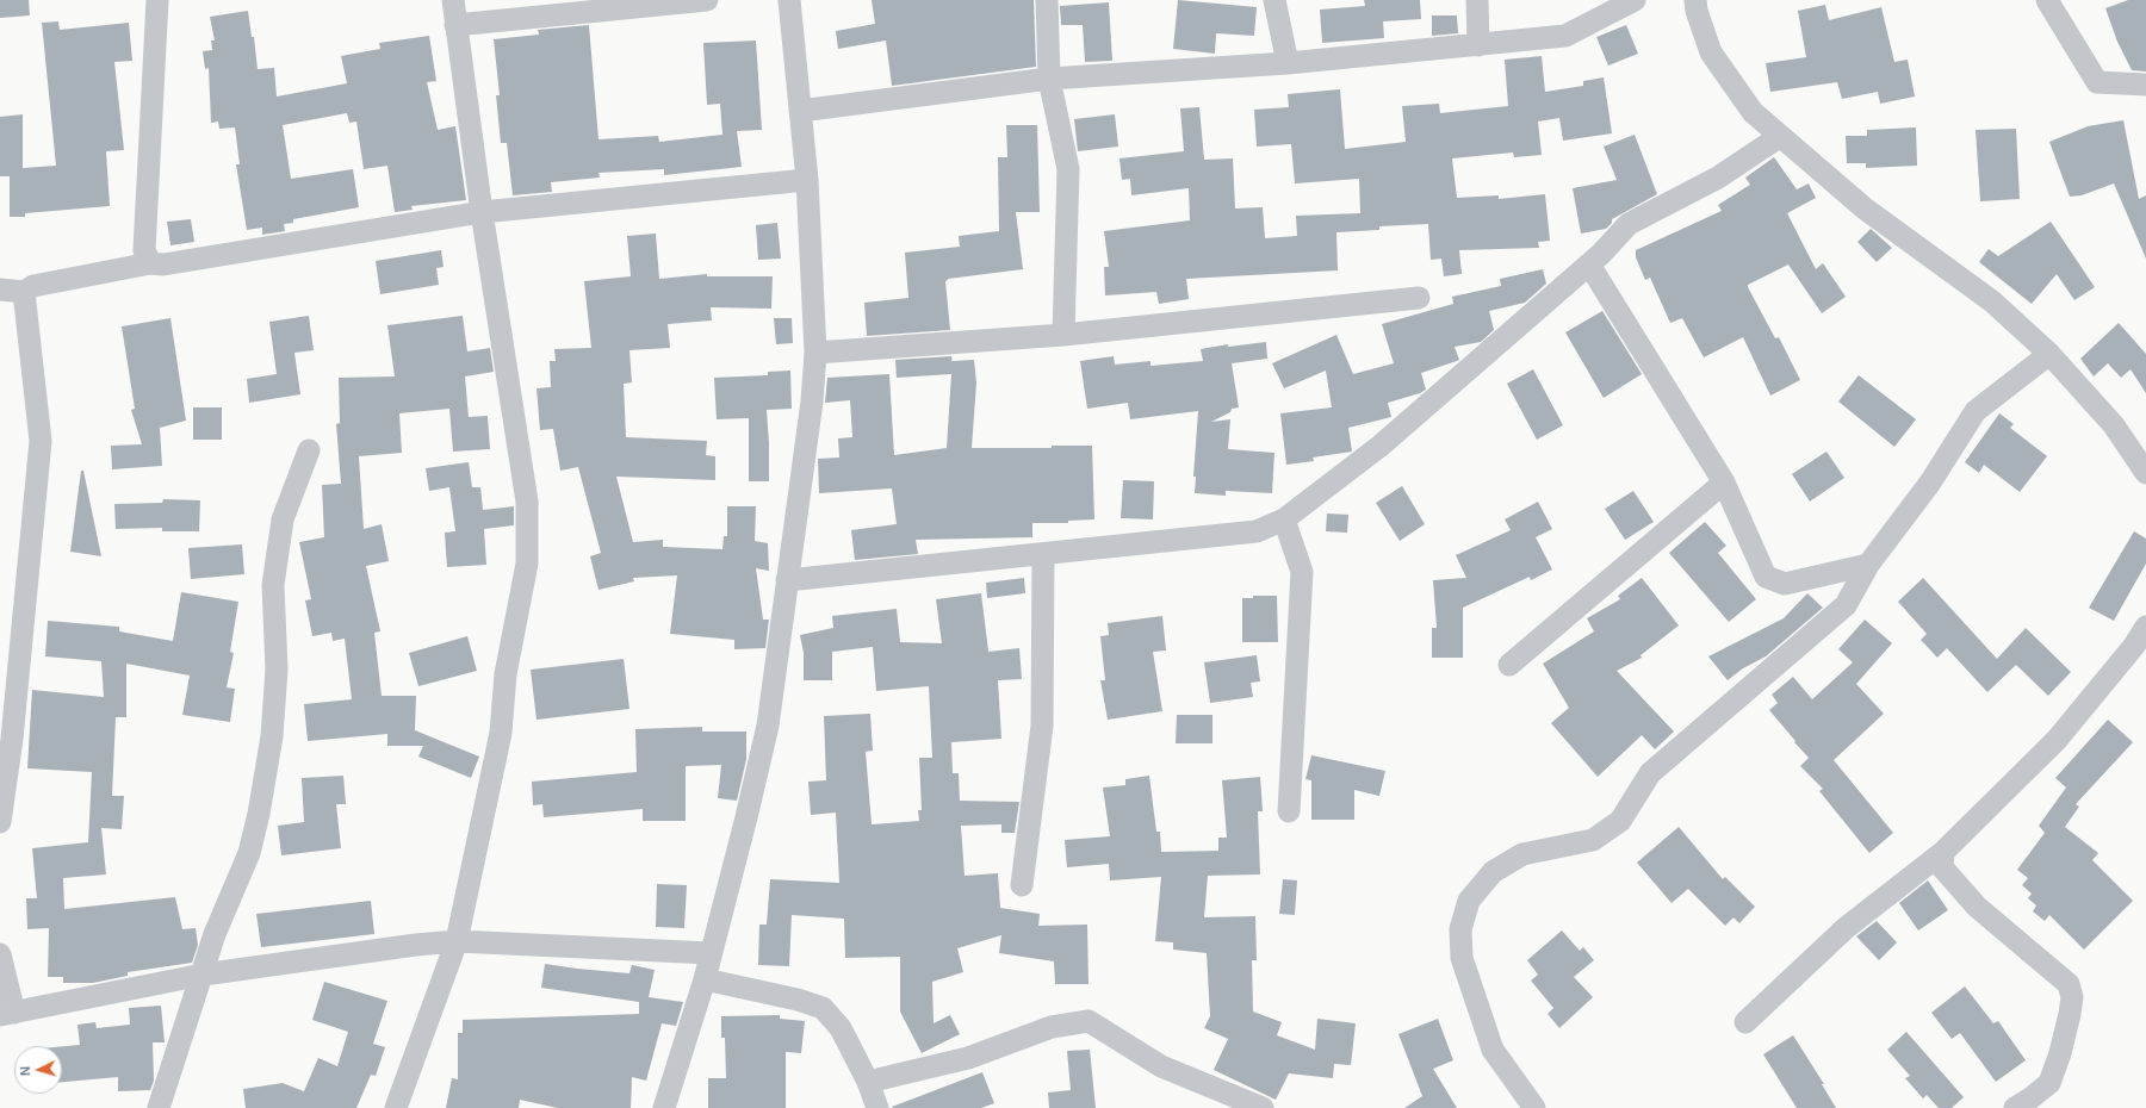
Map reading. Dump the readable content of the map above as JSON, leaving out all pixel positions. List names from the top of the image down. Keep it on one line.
{"north":"left"}
